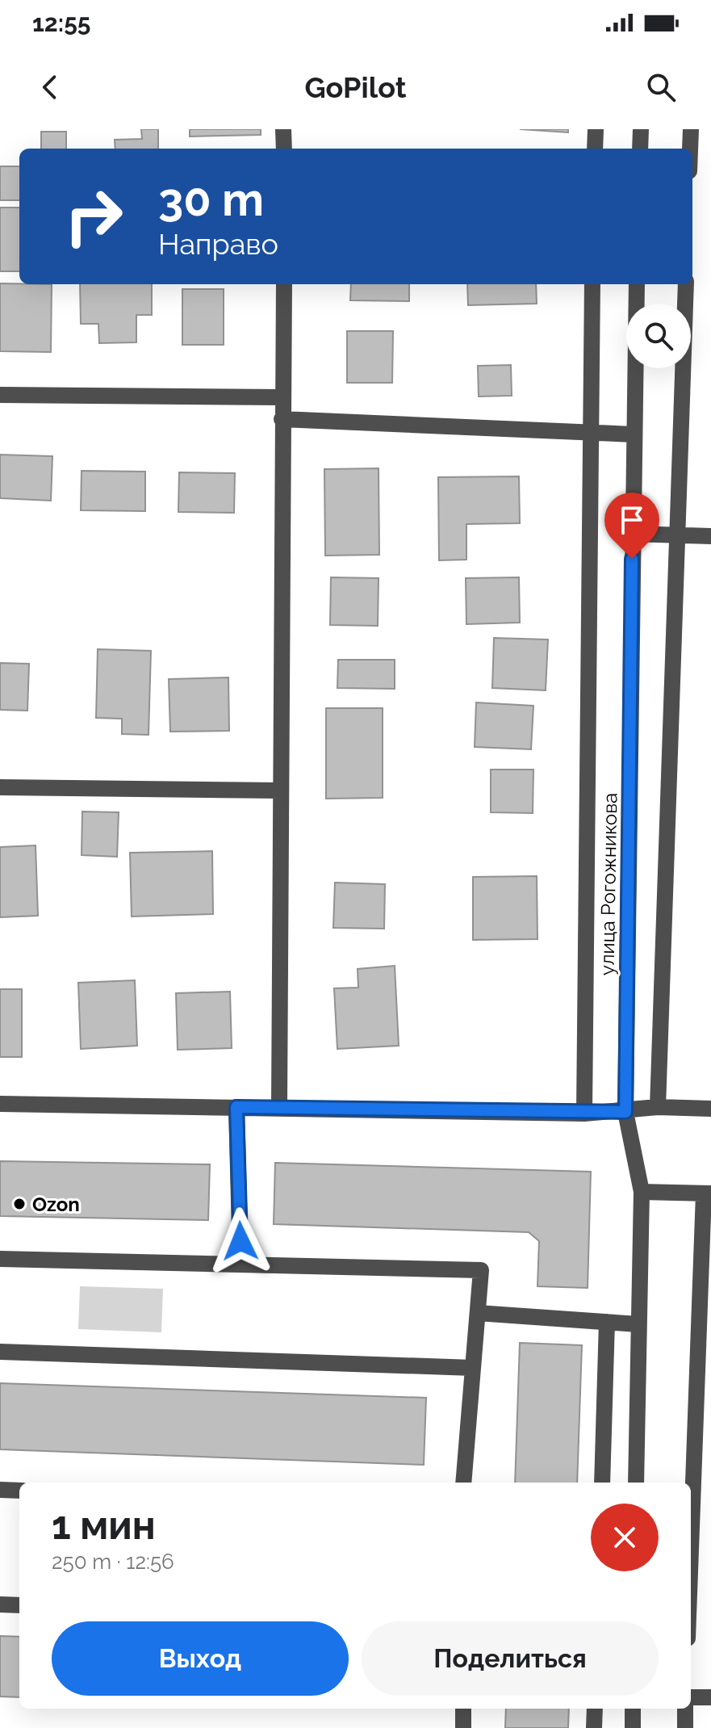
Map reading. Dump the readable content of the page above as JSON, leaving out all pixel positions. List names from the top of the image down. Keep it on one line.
{"streets":{"street":["улица Рогожникова"]},"places":["Ozon"],"page":{"status":"12:55","header":"GoPilot","turn":["30 m","Направо"],"heading":["1 мин","250 m · 12:56"],"buttons":["Выход","Поделиться"]}}
